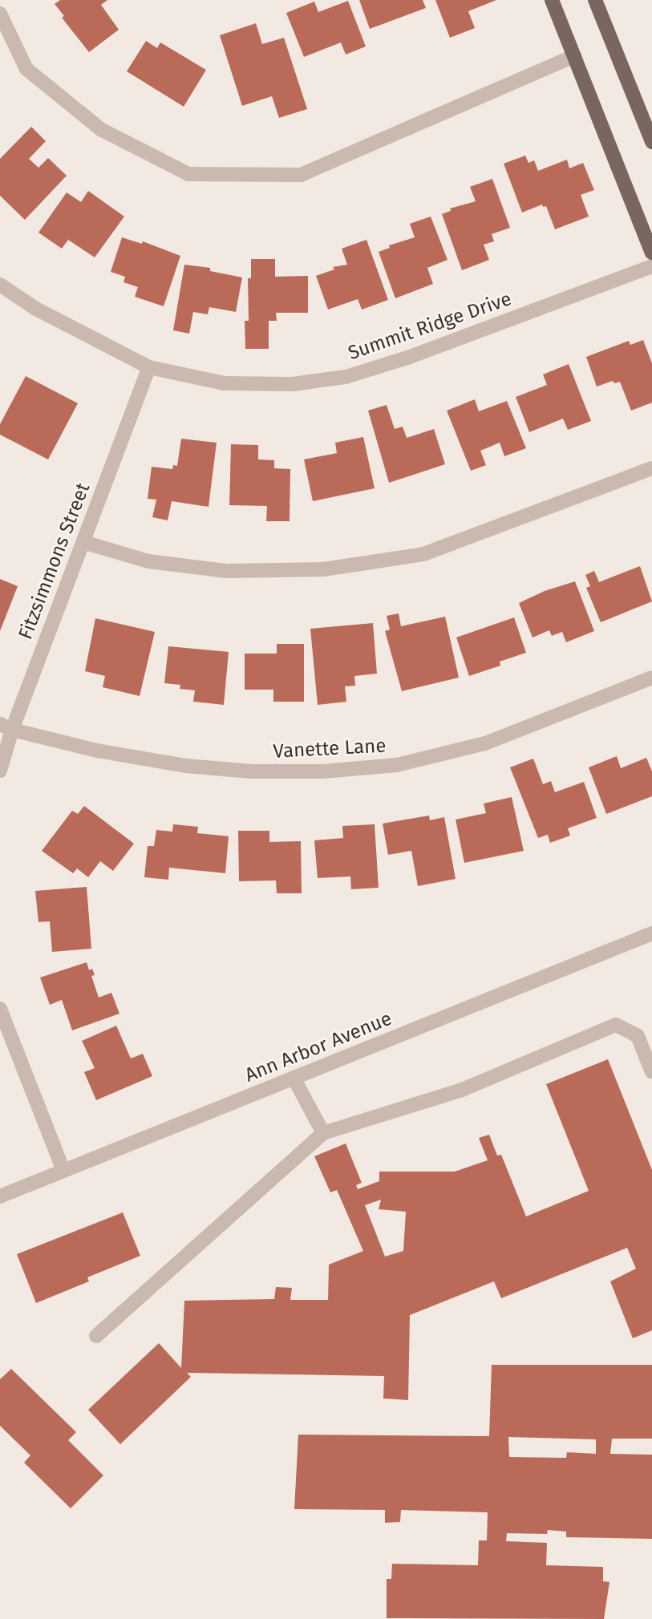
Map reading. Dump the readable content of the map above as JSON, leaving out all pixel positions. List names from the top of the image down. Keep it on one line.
{"streets":{"street":["Summit Ridge Drive","Fitzsimmons Street","Vanette Lane","Ann Arbor Avenue"]},"crossings":[["Summit Ridge Drive","Fitzsimmons Street"],["Fitzsimmons Street","Vanette Lane"]]}
